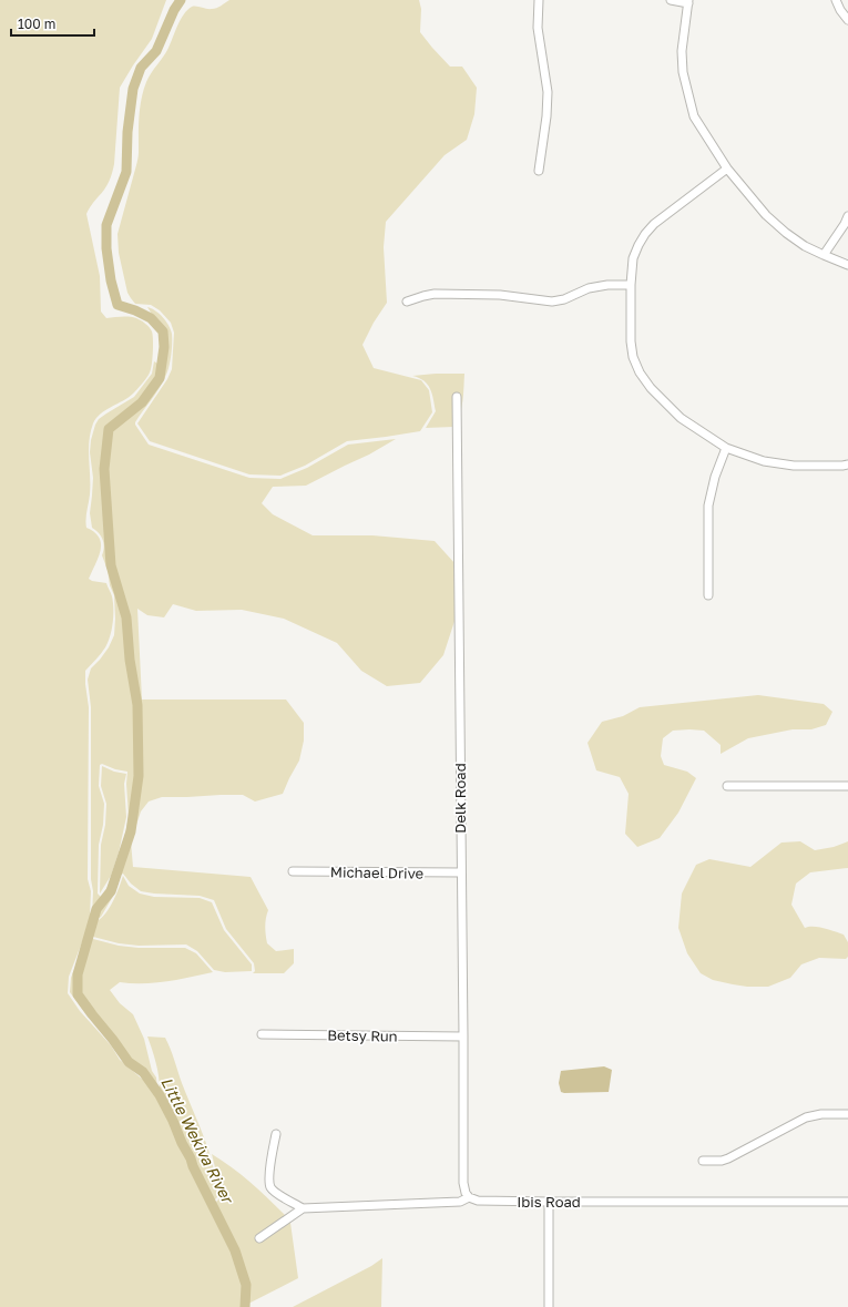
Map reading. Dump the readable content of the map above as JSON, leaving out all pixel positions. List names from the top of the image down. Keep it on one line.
{"streets":{"street":["Delk Road","Michael Drive","Betsy Run","Ibis Road"]},"crossings":[["Delk Road","Michael Drive"],["Delk Road","Betsy Run"],["Delk Road","Ibis Road"]],"water":["Little Wekiva River"],"scale_bar":"100 m"}
